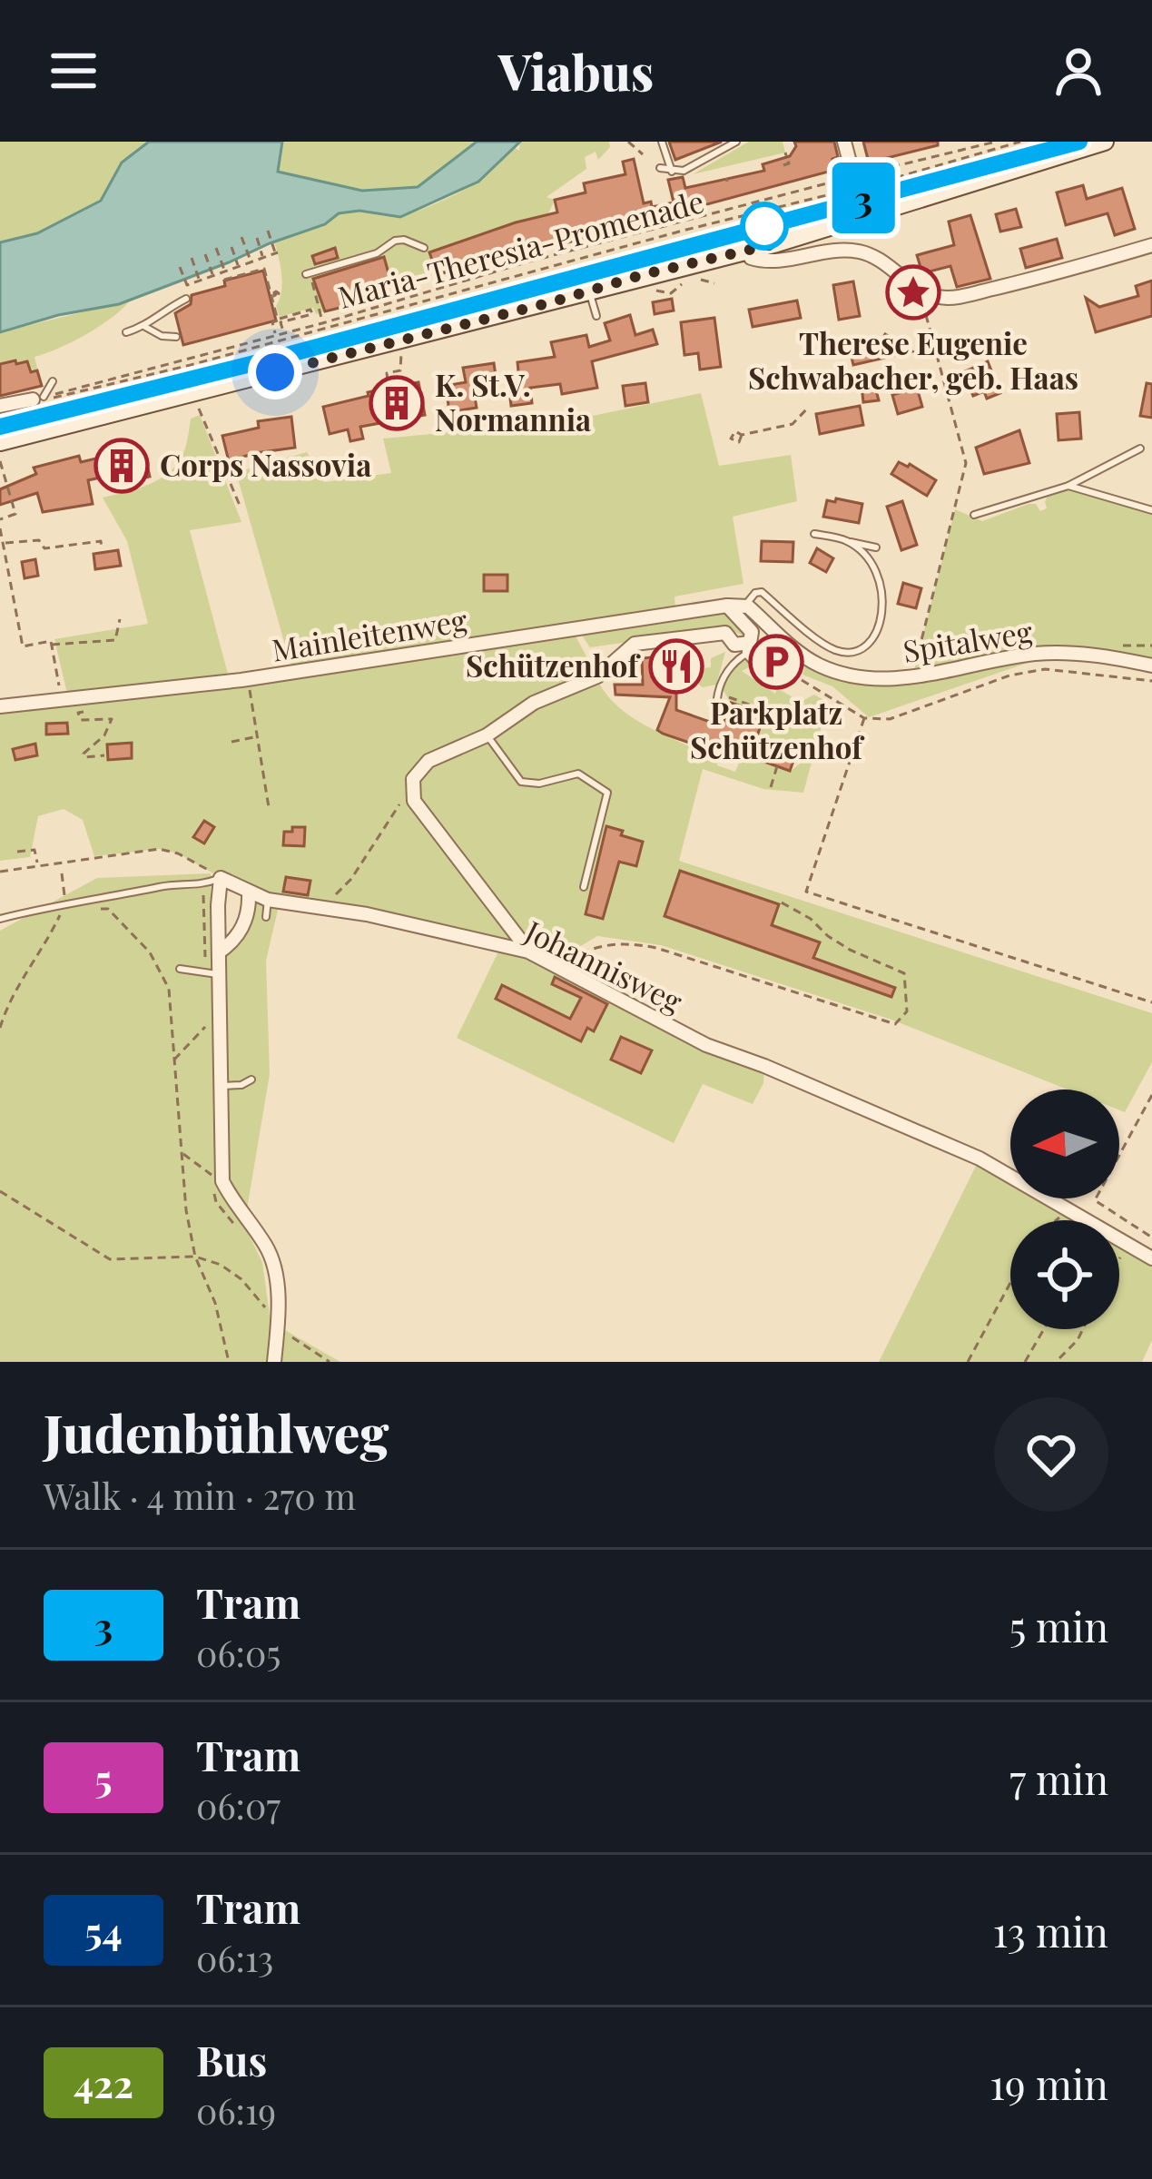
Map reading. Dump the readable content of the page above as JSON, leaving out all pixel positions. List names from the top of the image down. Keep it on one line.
{"streets":{"street":["Mainleitenweg","Spitalweg","Johannisweg"],"path":["Maria-Theresia-Promenade"]},"crossings":[["Mainleitenweg","Spitalweg"]],"places":{"place":["Therese Eugenie Schwabacher, geb. Haas"],"building":["K. St.V. Normannia","Corps Nassovia"],"parking":["Parkplatz Schützenhof"],"restaurant":["Schützenhof"]},"lines":["tram line 3"],"north":"left","page":{"header":"Viabus","on_map":"3","heading":["Judenbühlweg","Walk · 4 min · 270 m"],"list":[{"mark":"3","name":"Tram","note":"06:05","value":"5 min"},{"mark":"5","name":"Tram","note":"06:07","value":"7 min"},{"mark":"54","name":"Tram","note":"06:13","value":"13 min"},{"mark":"422","name":"Bus","note":"06:19","value":"19 min"}]}}
